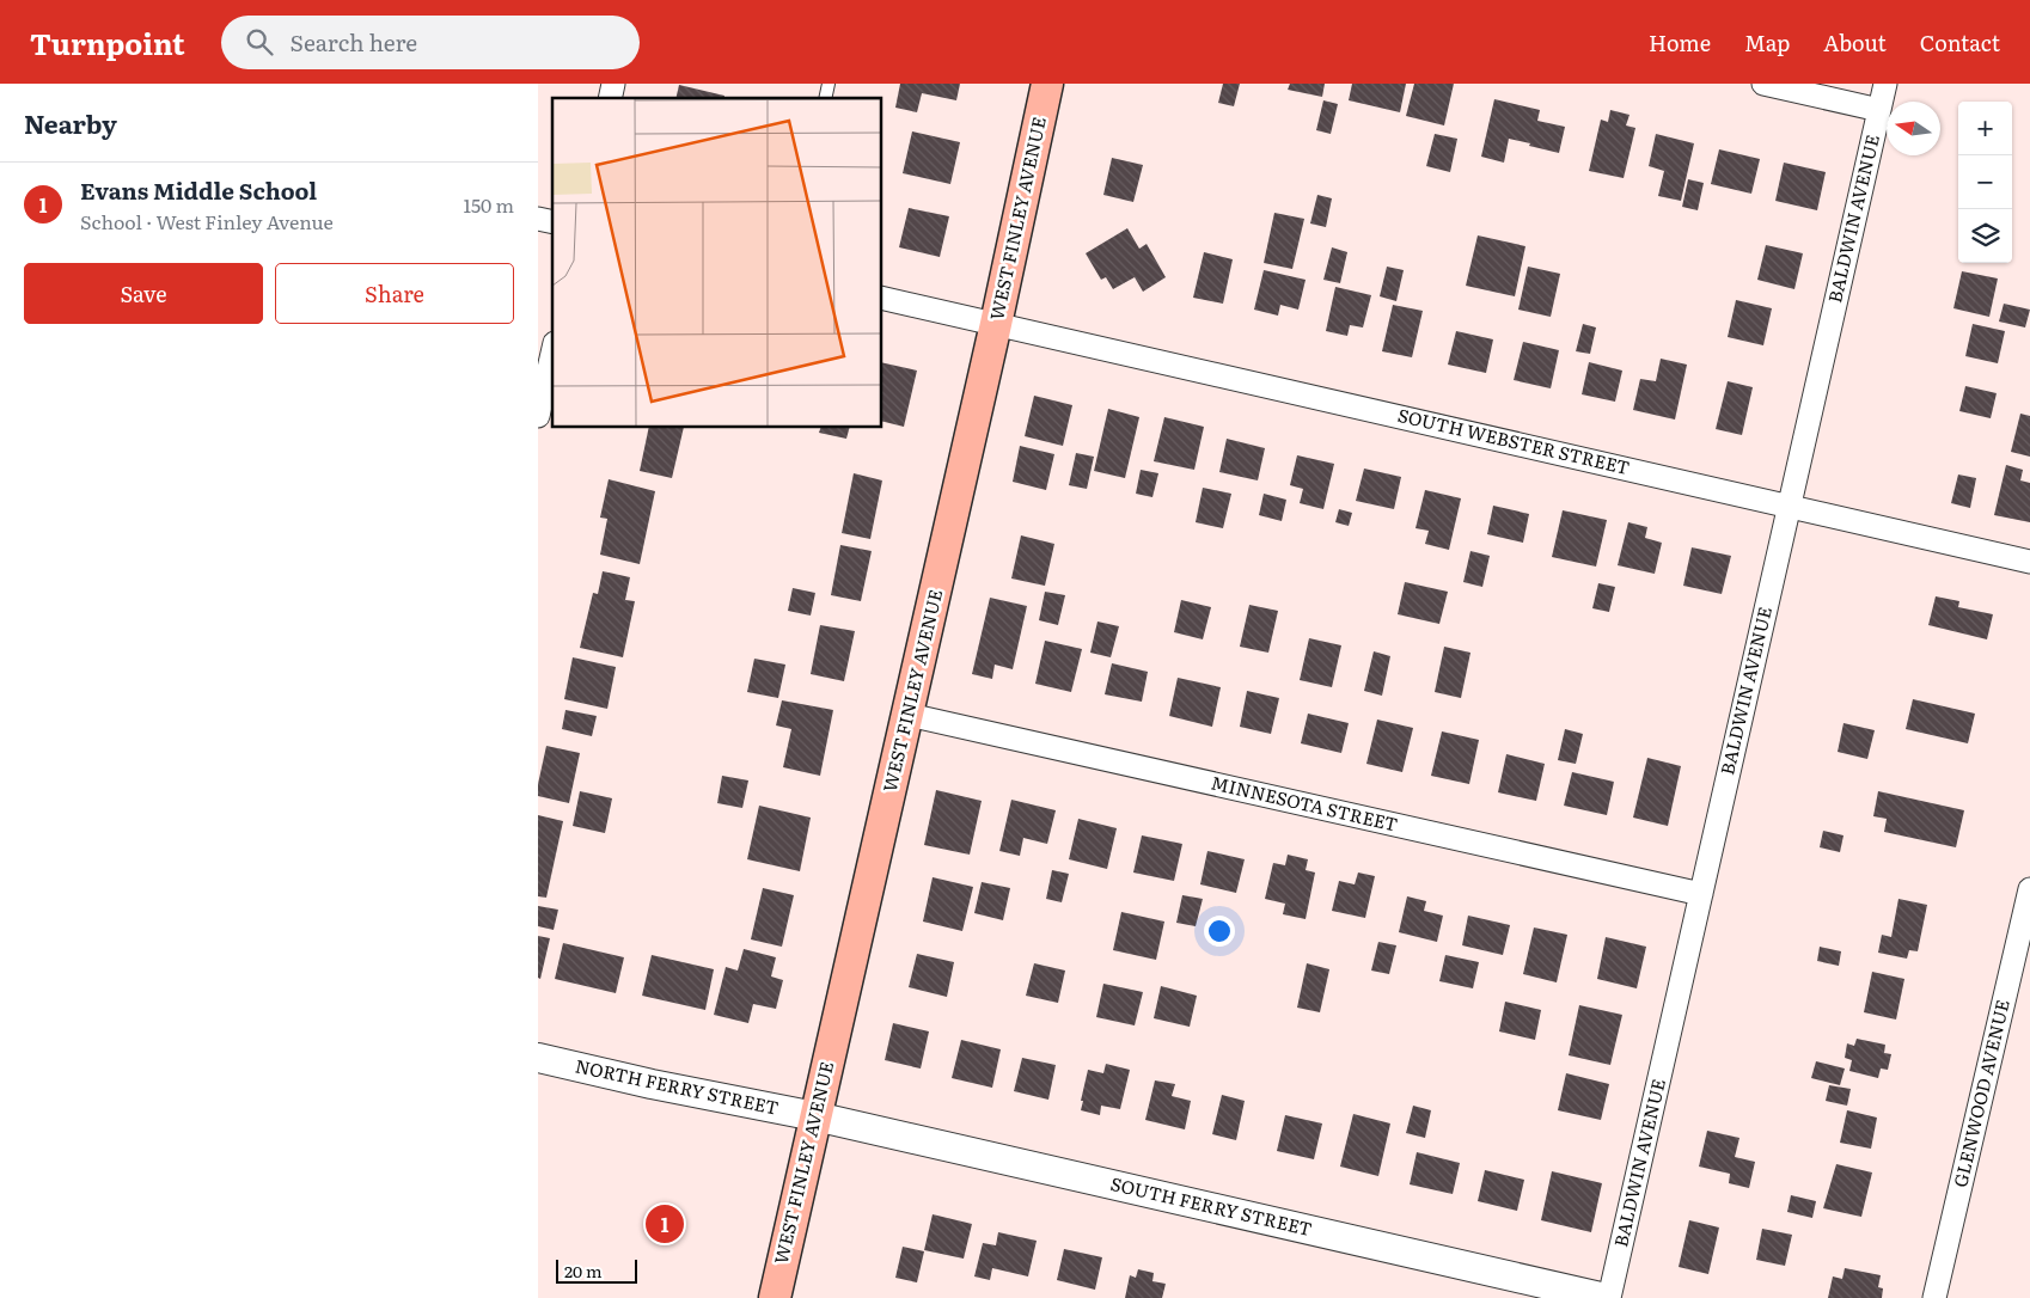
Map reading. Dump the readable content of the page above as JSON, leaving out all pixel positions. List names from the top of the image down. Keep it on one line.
{"streets":{"main road":["WEST FINLEY AVENUE"],"street":["BALDWIN AVENUE","SOUTH WEBSTER STREET","MINNESOTA STREET","NORTH FERRY STREET","GLENWOOD AVENUE","SOUTH FERRY STREET"]},"crossings":[["WEST FINLEY AVENUE","SOUTH WEBSTER STREET"],["WEST FINLEY AVENUE","MINNESOTA STREET"],["WEST FINLEY AVENUE","NORTH FERRY STREET"],["WEST FINLEY AVENUE","SOUTH FERRY STREET"],["BALDWIN AVENUE","SOUTH WEBSTER STREET"],["BALDWIN AVENUE","MINNESOTA STREET"],["BALDWIN AVENUE","SOUTH FERRY STREET"],["NORTH FERRY STREET","SOUTH FERRY STREET"]],"scale_bar":"20 m","north":"left","page":{"header":"Turnpoint","search":"Search here","nav":["Home","Map","About","Contact"],"heading":"Nearby","map_buttons":["+","−"],"list":[{"mark":"1","name":"Evans Middle School","note":"School · West Finley Avenue","value":"150 m"}],"buttons":["Save","Share"],"pins":"1","scale":"20 m"}}
